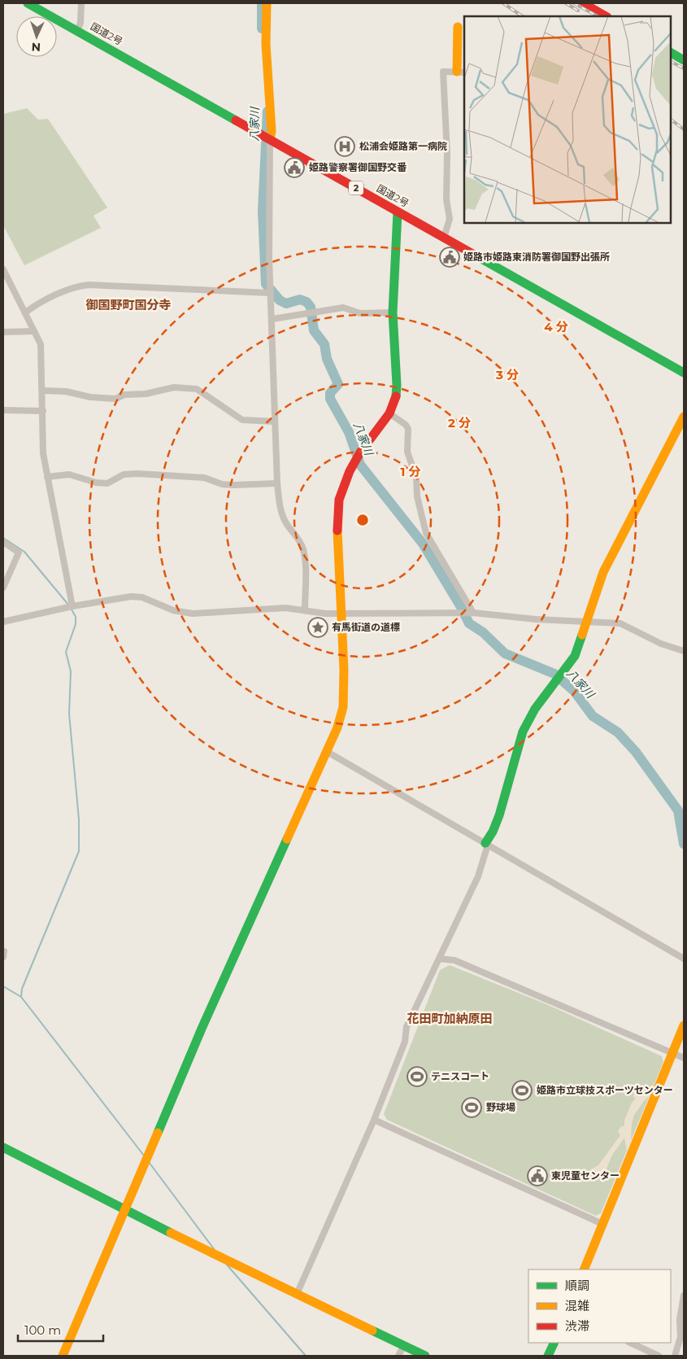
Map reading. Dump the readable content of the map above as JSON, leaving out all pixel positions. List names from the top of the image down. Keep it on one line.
{"streets":{"main road":["国道2号","2"]},"districts":["御国野町国分寺","花田町加納原田"],"water":["八家川"],"places":{"hospital":["松浦会姫路第一病院"],"public building":["姫路警察署御国野交番","姫路市姫路東消防署御国野出張所","東児童センター"],"place":["有馬街道の道標"],"sports":["テニスコート","姫路市立球技スポーツセンター","野球場"]},"legend":["順調","混雑","渋滞"],"scale_bar":"100 m","north":"bottom","rings":["4 分","3 分","2 分","1 分"]}
